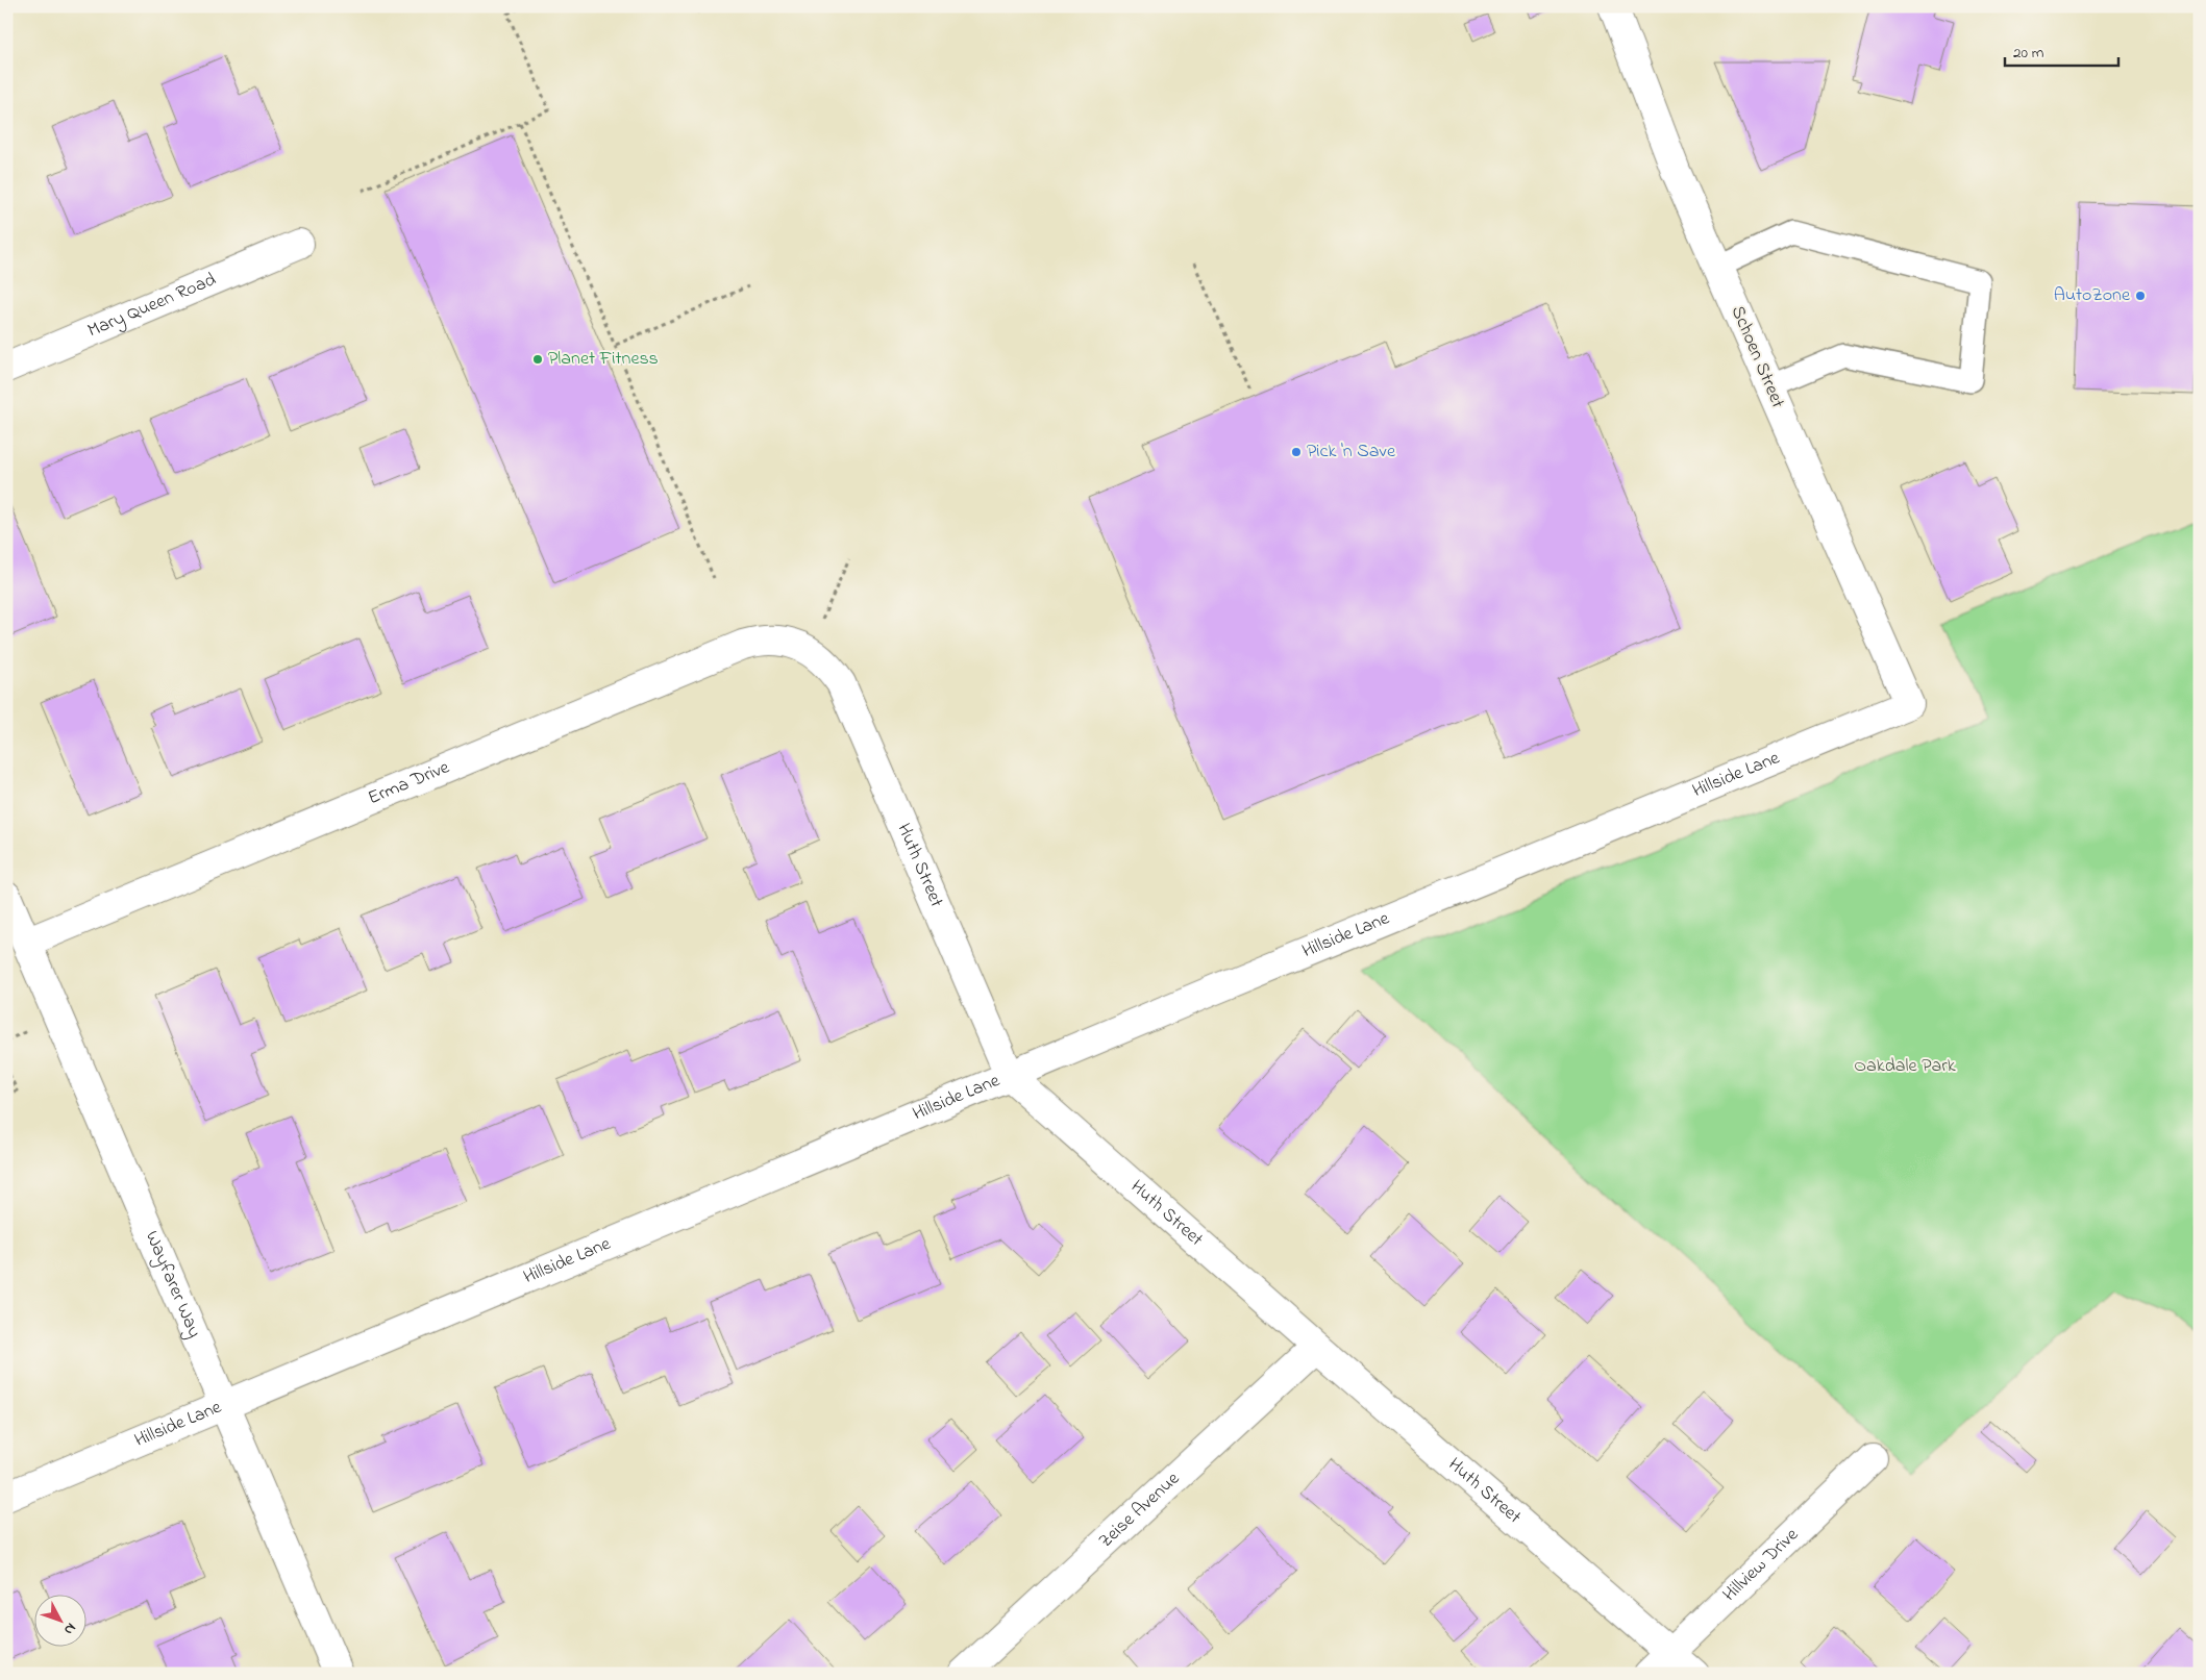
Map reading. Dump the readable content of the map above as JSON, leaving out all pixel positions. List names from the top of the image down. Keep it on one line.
{"streets":{"street":["Mary Queen Road","Schoen Street","Hillside Lane","Erma Drive","Huth Street","Wayfarer Way","Zeise Avenue","Hillview Drive"]},"crossings":[["Schoen Street","Hillside Lane"],["Hillside Lane","Huth Street"],["Hillside Lane","Wayfarer Way"],["Erma Drive","Huth Street"],["Erma Drive","Wayfarer Way"],["Huth Street","Zeise Avenue"],["Huth Street","Hillview Drive"]],"parks":["Oakdale Park"],"places":["AutoZone","Planet Fitness","Pick 'n Save"],"scale_bar":"20 m","north":"bottom right"}
